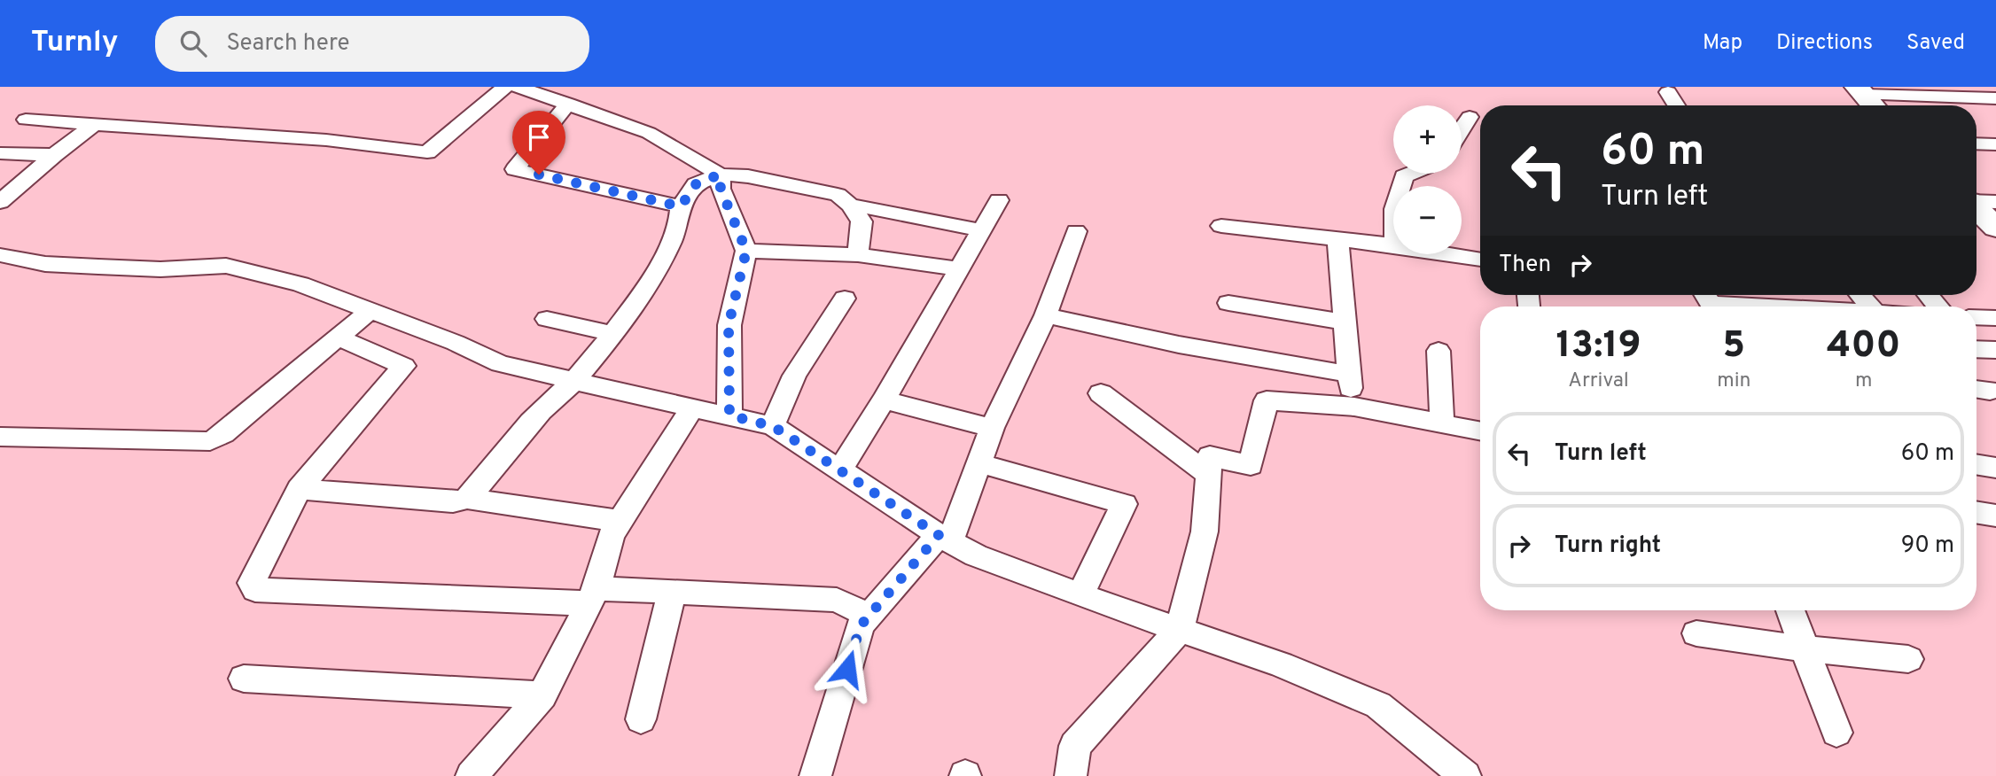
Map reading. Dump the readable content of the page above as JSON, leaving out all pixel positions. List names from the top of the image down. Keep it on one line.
{"page":{"header":"Turnly","search":"Search here","nav":["Map","Directions","Saved"],"map_buttons":["+","−"],"turn":["60 m","Turn left"],"then":"Then","eta":["13:19","Arrival","5","min","400","m"],"list":[{"name":"Turn left","value":"60 m"},{"name":"Turn right","value":"90 m"}]}}
